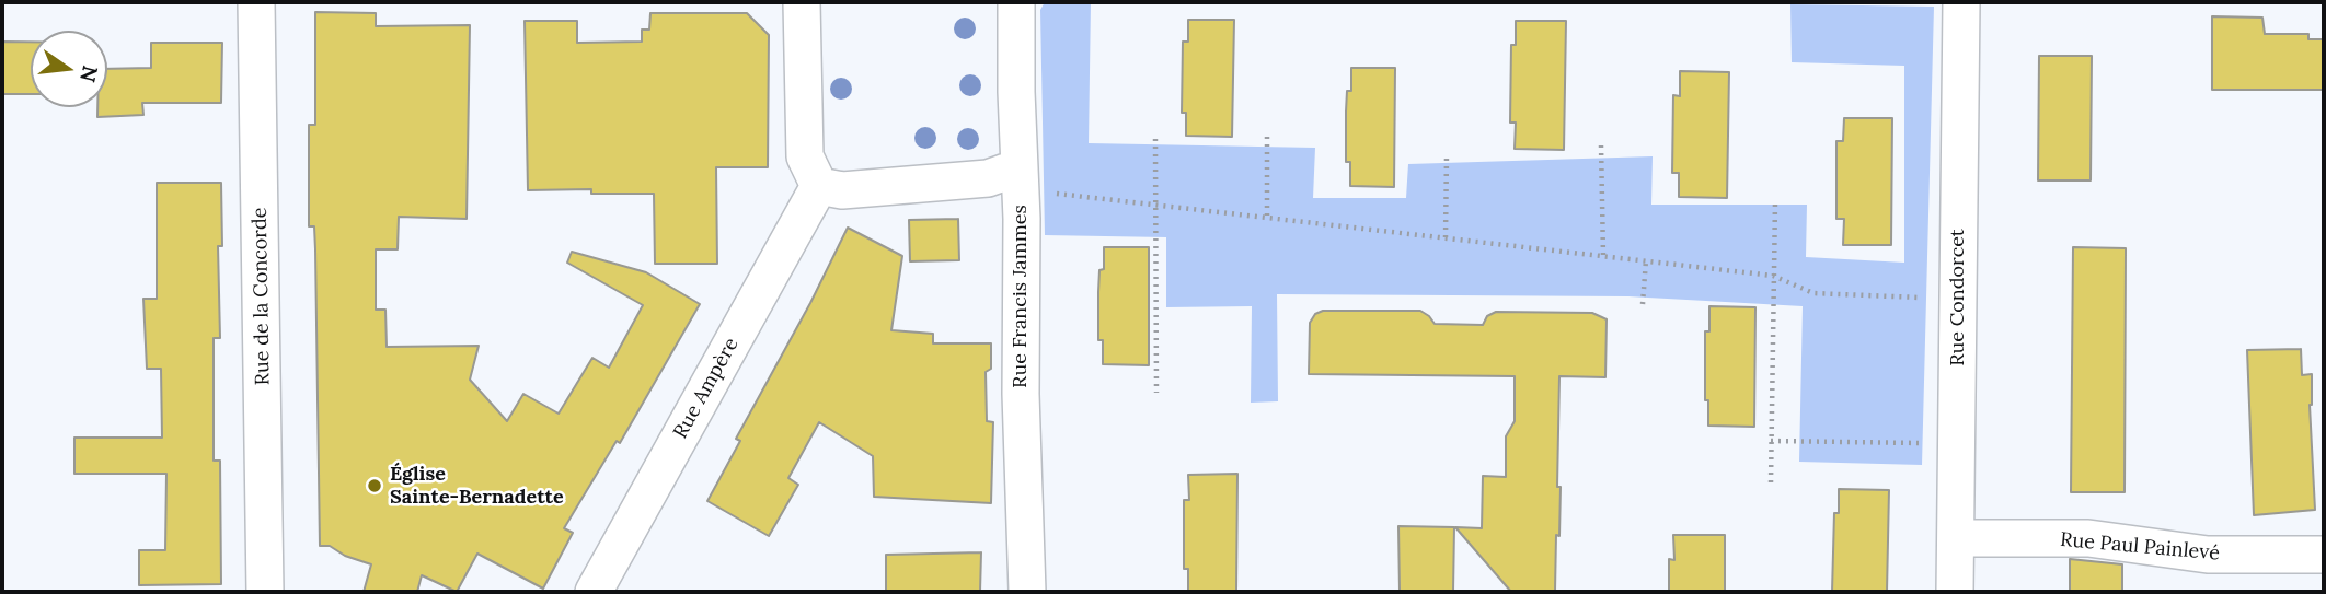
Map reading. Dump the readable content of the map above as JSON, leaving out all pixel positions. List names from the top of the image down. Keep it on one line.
{"streets":{"street":["Rue de la Concorde","Rue Francis Jammes","Rue Condorcet","Rue Ampère","Rue Paul Painlevé"]},"crossings":[["Rue Condorcet","Rue Paul Painlevé"]],"places":["Église Sainte-Bernadette"],"north":"right"}
